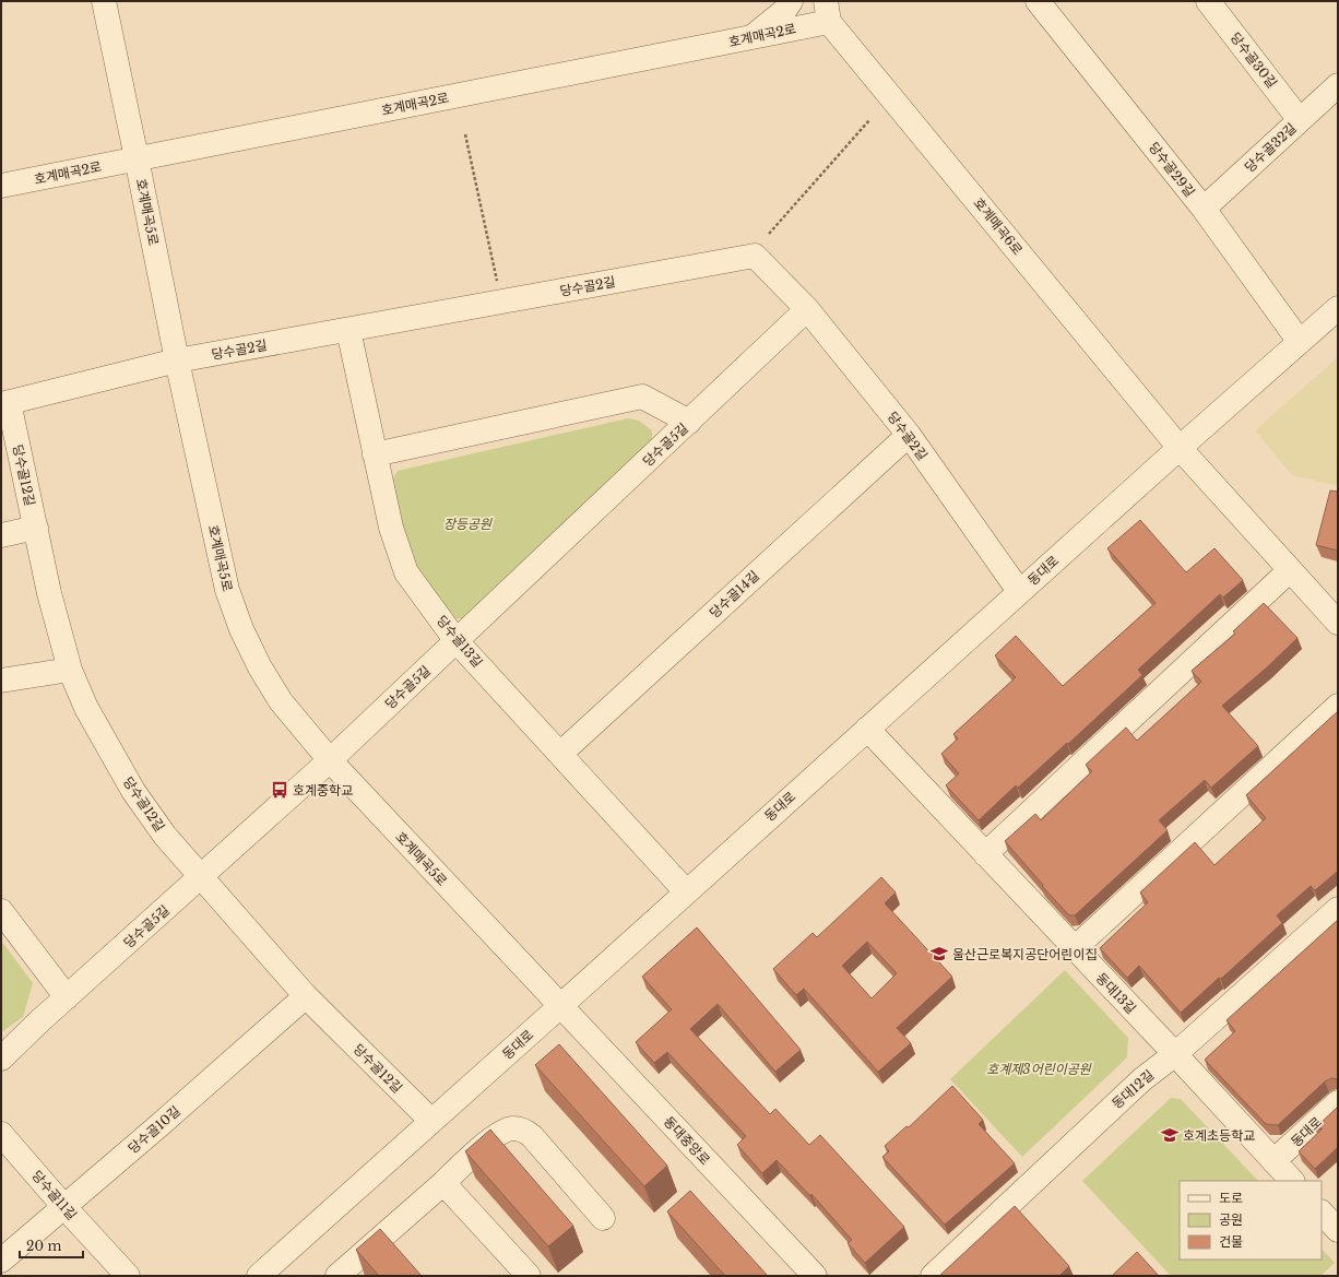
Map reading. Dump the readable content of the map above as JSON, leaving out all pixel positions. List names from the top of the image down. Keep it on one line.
{"streets":{"street":["호계매곡2로","당수골30길","당수골32길","당수골29길","호계매곡5로","호계매곡6로","당수골2길","당수골5길","당수골12길","동대로","당수골14길","당수골13길","동대13길","동대12길","당수골10길","동대중앙로","당수골11길"]},"crossings":[["호계매곡2로","호계매곡5로"],["호계매곡2로","호계매곡6로"],["당수골30길","당수골32길"],["당수골32길","당수골29길"],["당수골29길","동대로"],["호계매곡5로","당수골2길"],["호계매곡5로","당수골5길"],["호계매곡5로","동대로"],["호계매곡5로","동대중앙로"],["호계매곡6로","동대로"],["당수골2길","당수골5길"],["당수골2길","당수골12길"],["당수골2길","동대로"],["당수골2길","당수골14길"],["당수골2길","당수골13길"],["당수골5길","당수골12길"],["당수골5길","당수골13길"],["당수골12길","동대로"],["당수골12길","당수골10길"],["동대로","당수골13길"],["동대로","동대13길"],["동대로","동대중앙로"],["당수골14길","당수골13길"],["동대13길","동대12길"],["당수골10길","당수골11길"]],"parks":["장등공원","호계제3어린이공원"],"places":{"bus stop":["호계중학교"],"school or university":["울산근로복지공단어린이집","호계초등학교"]},"legend":["도로","공원","건물"],"scale_bar":"20 m"}
